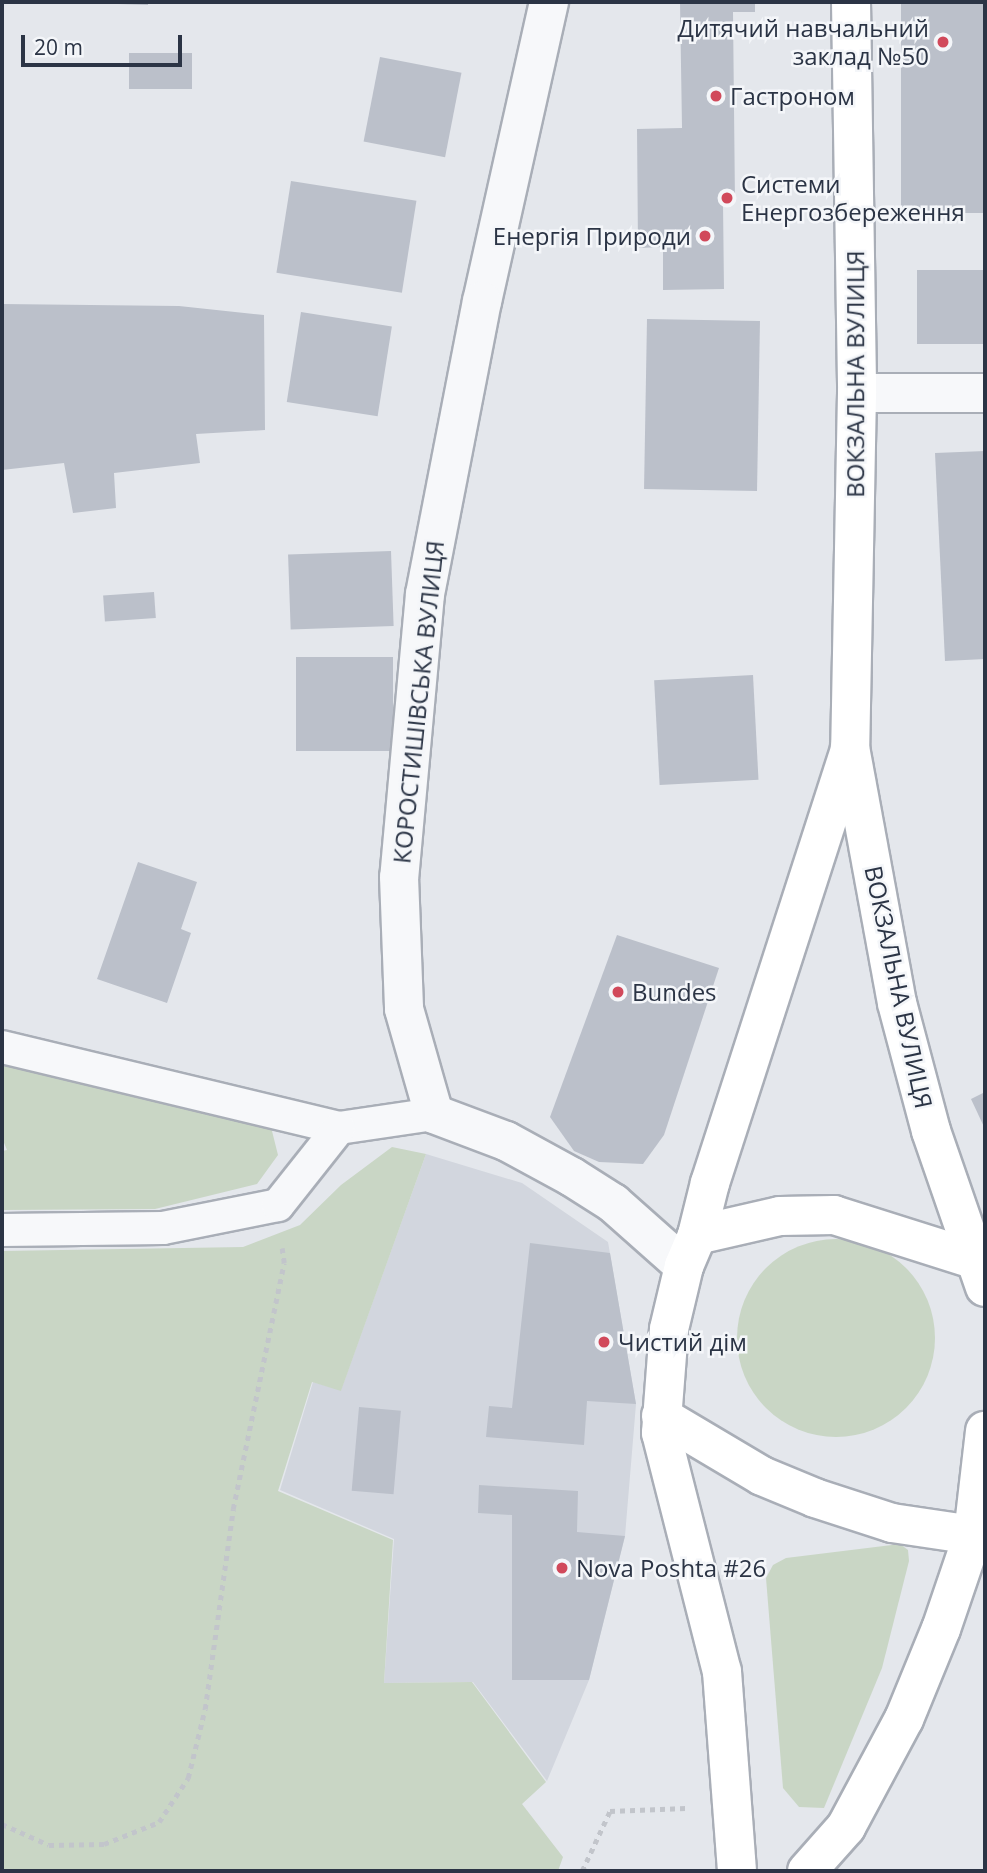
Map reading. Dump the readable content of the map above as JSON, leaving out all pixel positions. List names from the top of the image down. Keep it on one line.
{"streets":{"main road":["ВОКЗАЛЬНА ВУЛИЦЯ"],"street":["КОРОСТИШІВСЬКА ВУЛИЦЯ"]},"places":["Дитячий навчальний заклад №50","Гастроном","Системи Енергозбереження","Енергія Природи","Bundes","Чистий дім","Nova Poshta #26"],"scale_bar":"20 m"}
